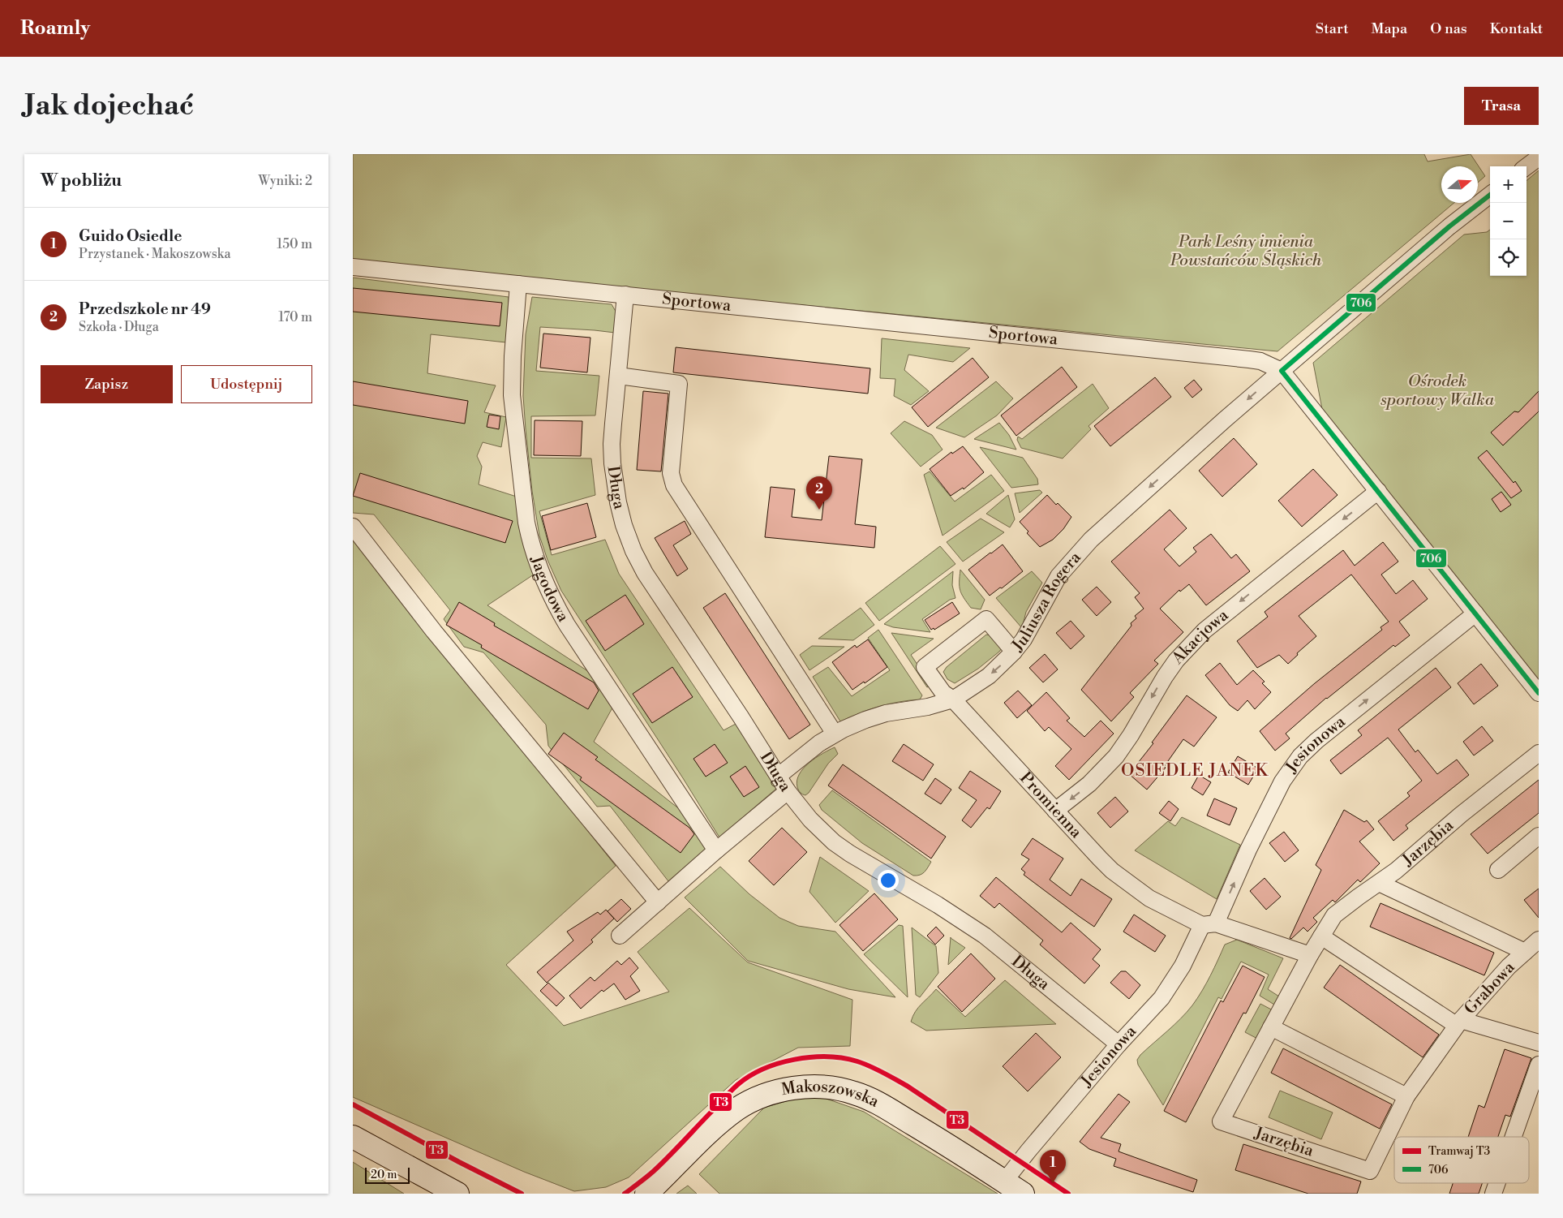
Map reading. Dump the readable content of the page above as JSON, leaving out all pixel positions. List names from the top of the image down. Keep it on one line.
{"streets":{"main road":["Makoszowska"],"street":["Sportowa","Długa","Jagodowa","Juliusza Rogera","Akacjowa","Jesionowa","Promienna","Jarzębia","Grabowa"]},"crossings":[["Sportowa","Długa"],["Sportowa","Jagodowa"],["Sportowa","Juliusza Rogera"],["Sportowa","Akacjowa"],["Sportowa","Jesionowa"],["Długa","Juliusza Rogera"],["Długa","Jesionowa"],["Juliusza Rogera","Promienna"],["Akacjowa","Promienna"],["Jesionowa","Promienna"],["Jesionowa","Makoszowska"],["Promienna","Jarzębia"],["Jarzębia","Grabowa"]],"one_way":["Juliusza Rogera","Akacjowa","Jesionowa"],"districts":["OSIEDLE JANEK"],"parks":["Park Leśny imienia Powstańców Śląskich","Ośrodek sportowy Walka"],"lines":["transit line 706","tram line T3"],"legend":["Tramwaj T3","706"],"scale_bar":"20 m","north":"right","page":{"header":"Roamly","nav":["Start","Mapa","O nas","Kontakt"],"buttons":["Trasa",["Zapisz","Udostępnij"]],"title":"Jak dojechać","heading":["W pobliżu","Wyniki: 2"],"map_buttons":["+","−"],"list":[{"mark":"1","name":"Guido Osiedle","note":"Przystanek · Makoszowska","value":"150 m"},{"mark":"2","name":"Przedszkole nr 49","note":"Szkoła · Długa","value":"170 m"}],"pins":["2","1"],"scale":"20 m"}}
